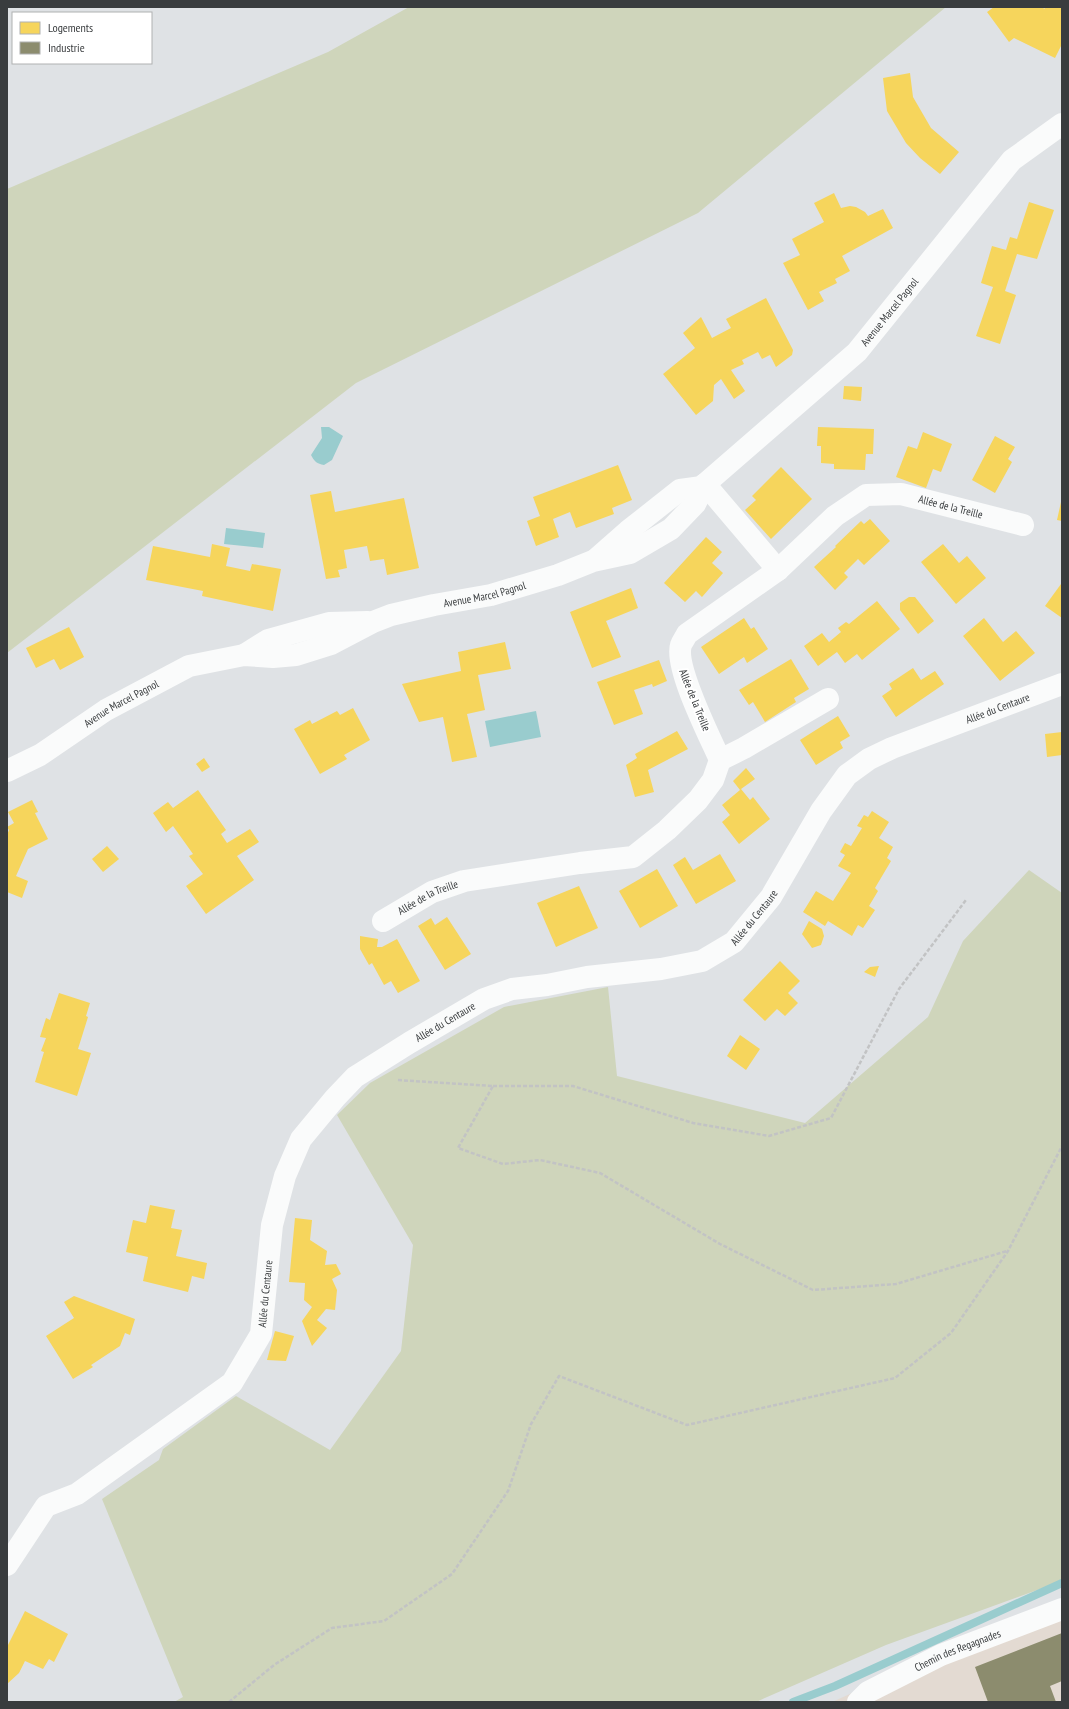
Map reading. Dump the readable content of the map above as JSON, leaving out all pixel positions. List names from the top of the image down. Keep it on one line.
{"streets":{"street":["Avenue Marcel Pagnol","Allée de la Treille","Allée du Centaure","Chemin des Regagnades"]},"legend":["Logements","Industrie"]}
